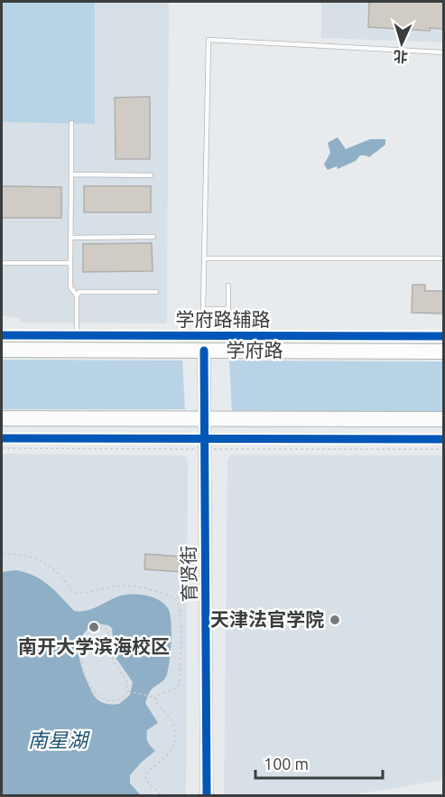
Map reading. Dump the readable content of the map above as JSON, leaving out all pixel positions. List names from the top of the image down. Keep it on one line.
{"streets":{"highway":["学府路"],"street":["学府路辅路","育贤街"]},"crossings":[["学府路","育贤街"]],"water":["南星湖"],"places":["天津法官学院","南开大学滨海校区"],"scale_bar":"100 m","north":"bottom"}
